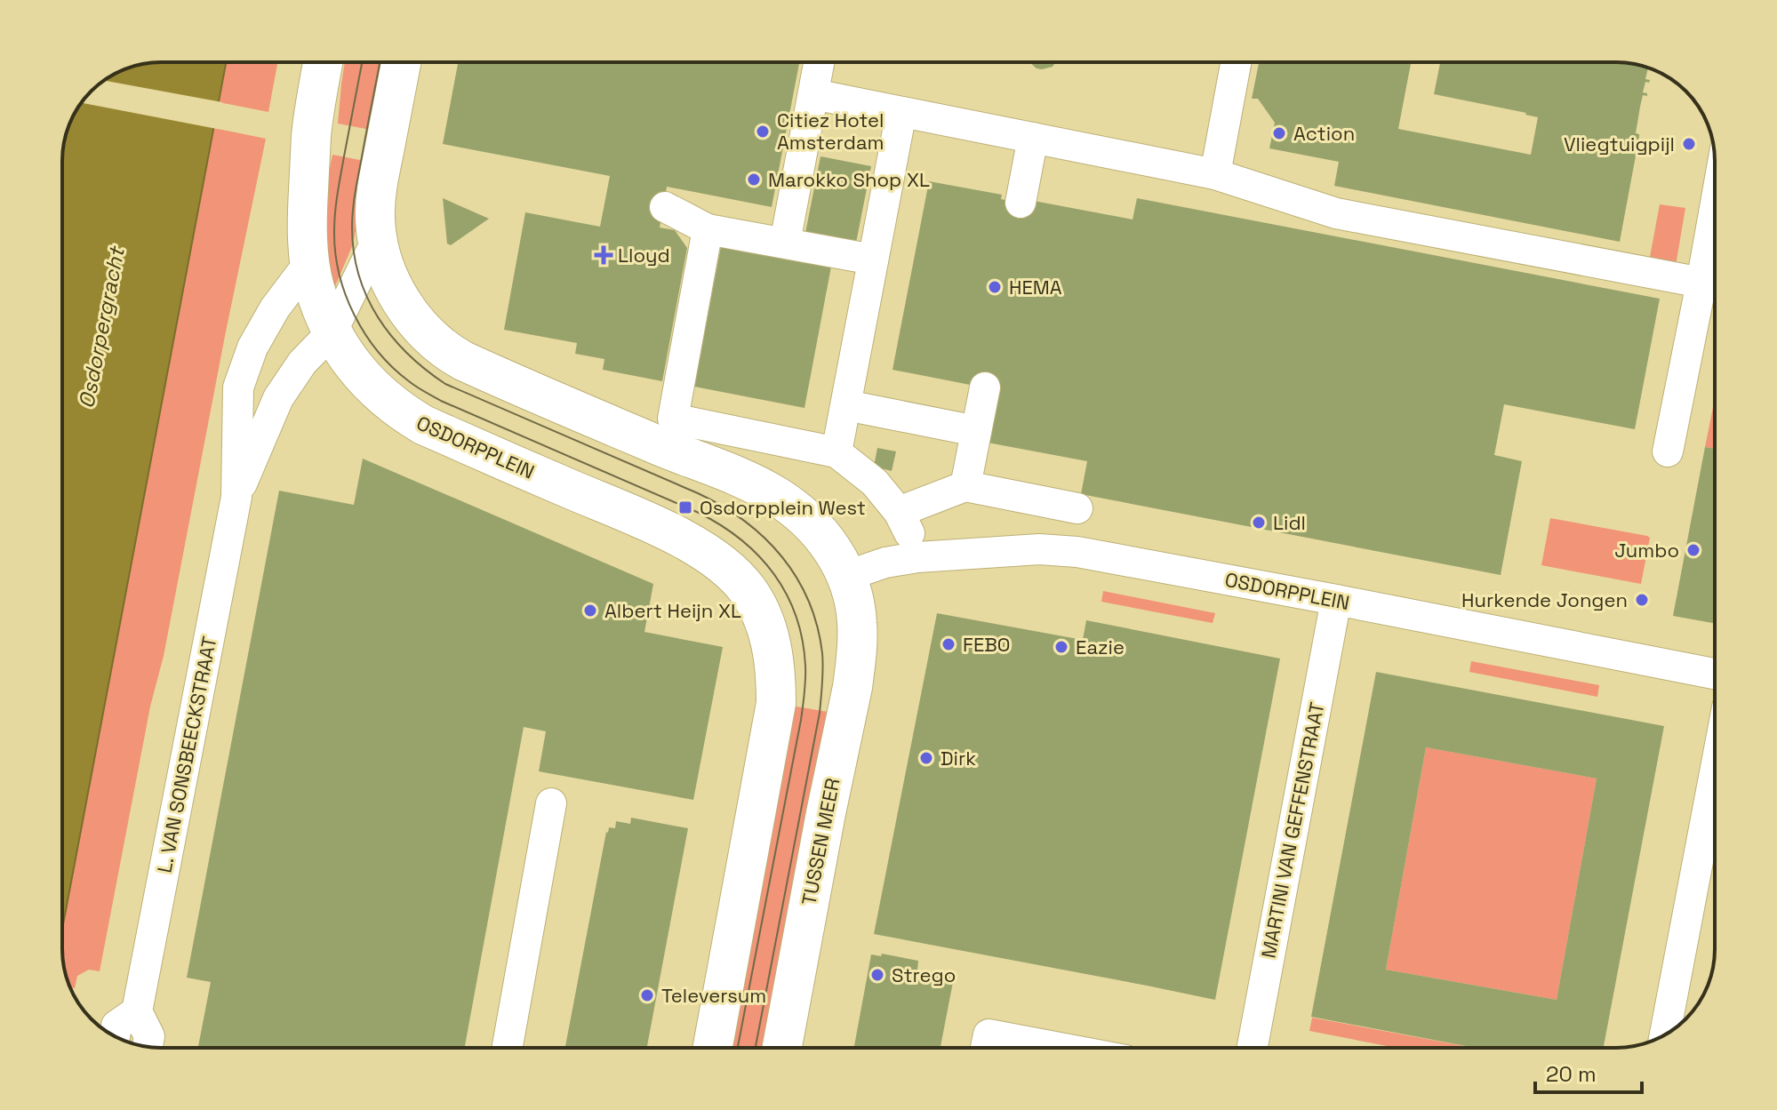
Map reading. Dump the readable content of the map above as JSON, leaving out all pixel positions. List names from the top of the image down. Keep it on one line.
{"streets":{"street":["OSDORPPLEIN","L. VAN SONSBEECKSTRAAT","MARTINI VAN GEFFENSTRAAT","TUSSEN MEER"]},"crossings":[["OSDORPPLEIN","L. VAN SONSBEECKSTRAAT"],["OSDORPPLEIN","MARTINI VAN GEFFENSTRAAT"],["OSDORPPLEIN","TUSSEN MEER"]],"water":["Osdorpergracht"],"places":{"other":["Citiez Hotel Amsterdam","Action","Vliegtuigpijl","Marokko Shop XL","HEMA","Lidl","Jumbo","Hurkende Jongen","Albert Heijn XL","FEBO","Eazie","Dirk","Strego","Televersum"],"health":["Lloyd"],"transit":["Osdorpplein West"]},"scale_bar":"20 m"}
